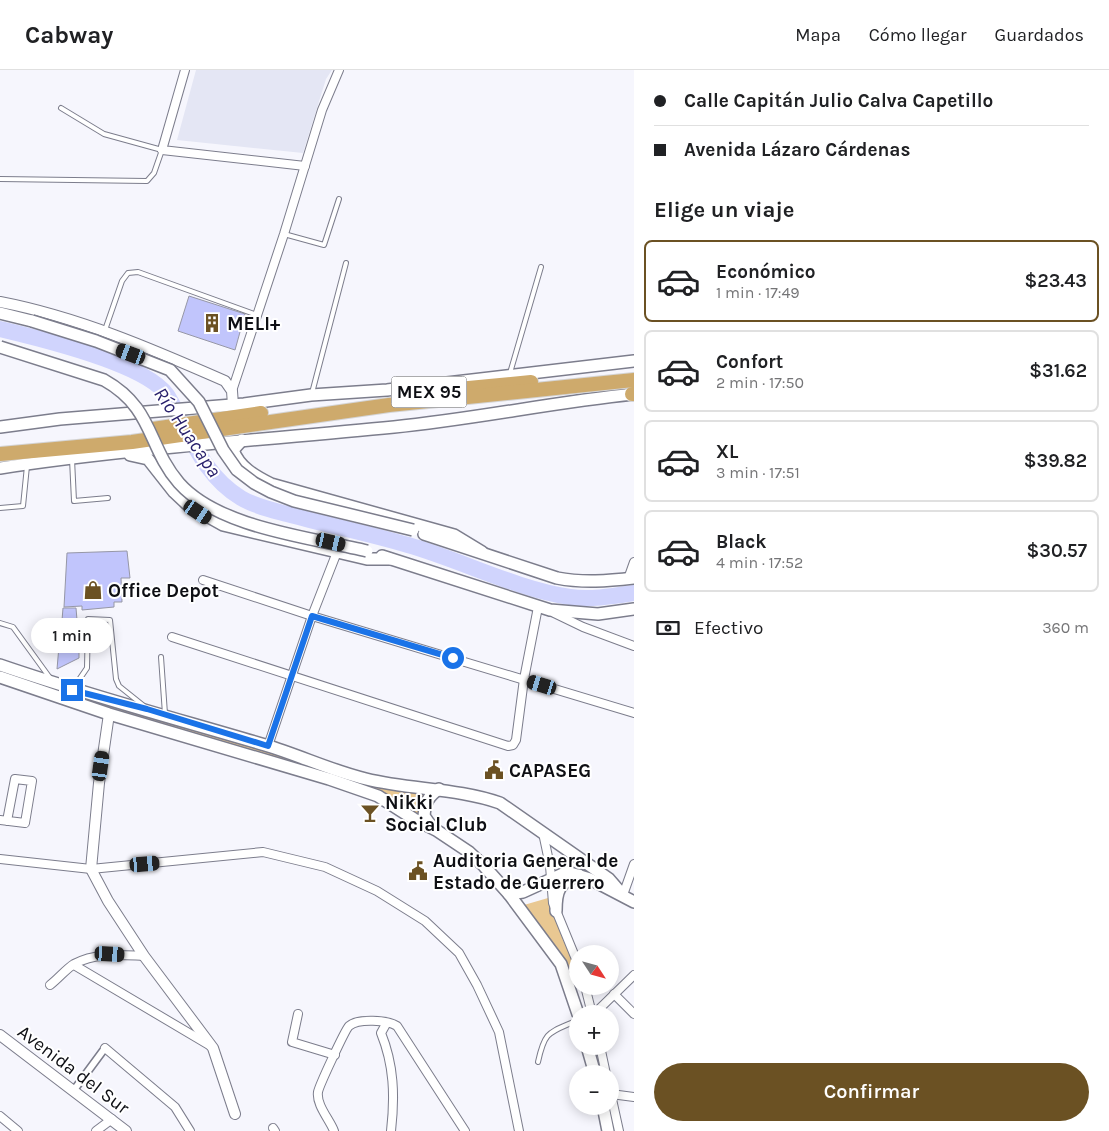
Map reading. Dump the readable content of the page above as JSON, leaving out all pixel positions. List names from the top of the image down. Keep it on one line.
{"streets":{"highway":["MEX 95"],"street":["Avenida del Sur"]},"water":["Río Huacapa"],"places":{"building":["MELI+"],"shop":["Office Depot"],"public building":["CAPASEG","Auditoria General de Estado de Guerrero"],"bar":["Nikki Social Club"]},"north":"bottom right","page":{"header":"Cabway","nav":["Mapa","Cómo llegar","Guardados"],"banner":["Calle Capitán Julio Calva Capetillo","Avenida Lázaro Cárdenas"],"heading":"Elige un viaje","list":[{"name":"Económico","note":"1 min · 17:49","value":"$23.43"},{"name":"Confort","note":"2 min · 17:50","value":"$31.62"},{"name":"XL","note":"3 min · 17:51","value":"$39.82"},{"name":"Black","note":"4 min · 17:52","value":"$30.57"}],"pay":["Efectivo","360 m"],"bubble":"1 min","map_buttons":["+","−"],"buttons":"Confirmar"}}
